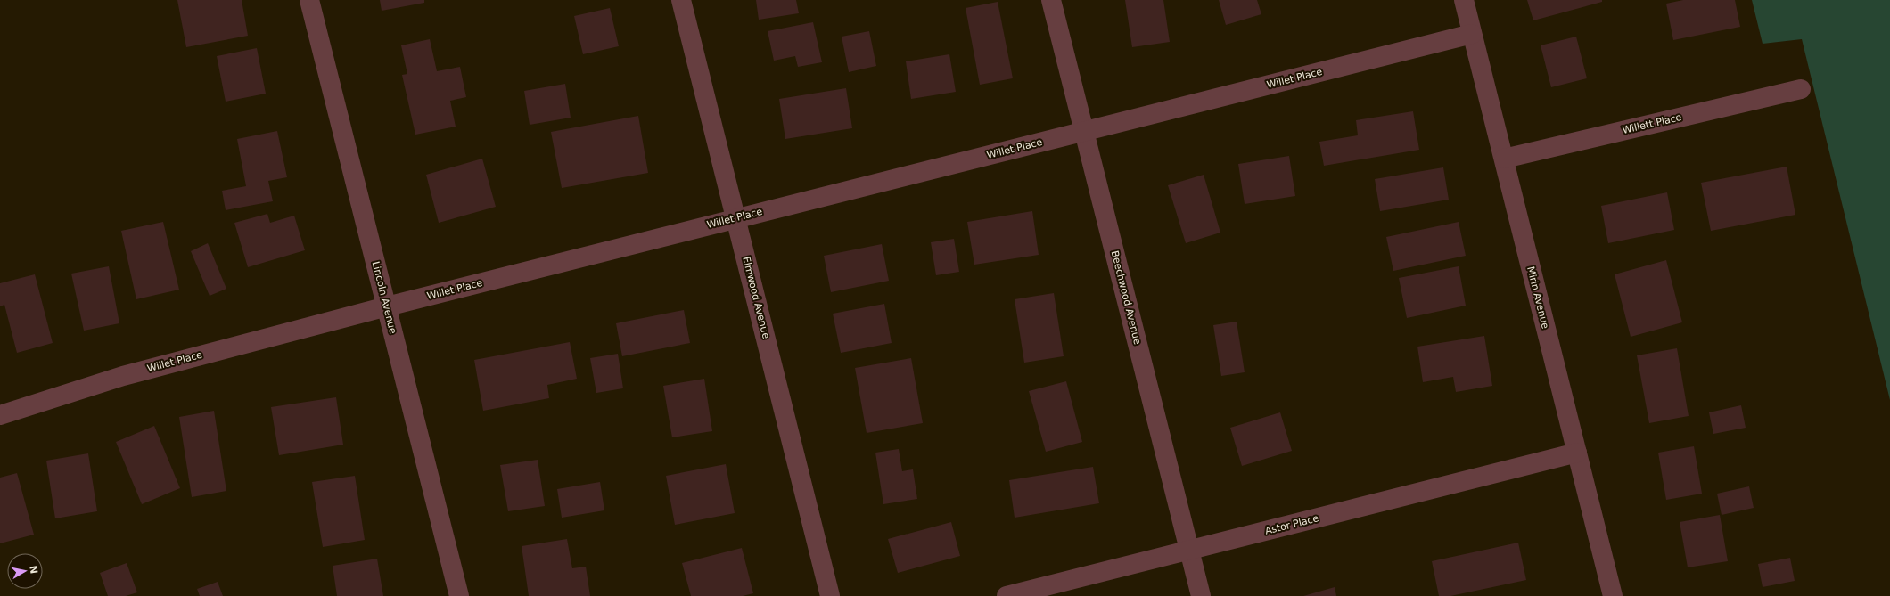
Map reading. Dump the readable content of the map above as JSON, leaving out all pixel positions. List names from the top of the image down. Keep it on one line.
{"streets":{"street":["Willet Place","Willett Place","Lincoln Avenue","Elmwood Avenue","Beechwood Avenue","Mirin Avenue","Astor Place"]},"crossings":[["Willet Place","Lincoln Avenue"],["Willet Place","Elmwood Avenue"],["Willet Place","Beechwood Avenue"],["Willet Place","Mirin Avenue"],["Willett Place","Mirin Avenue"],["Beechwood Avenue","Astor Place"],["Mirin Avenue","Astor Place"]],"north":"right"}
